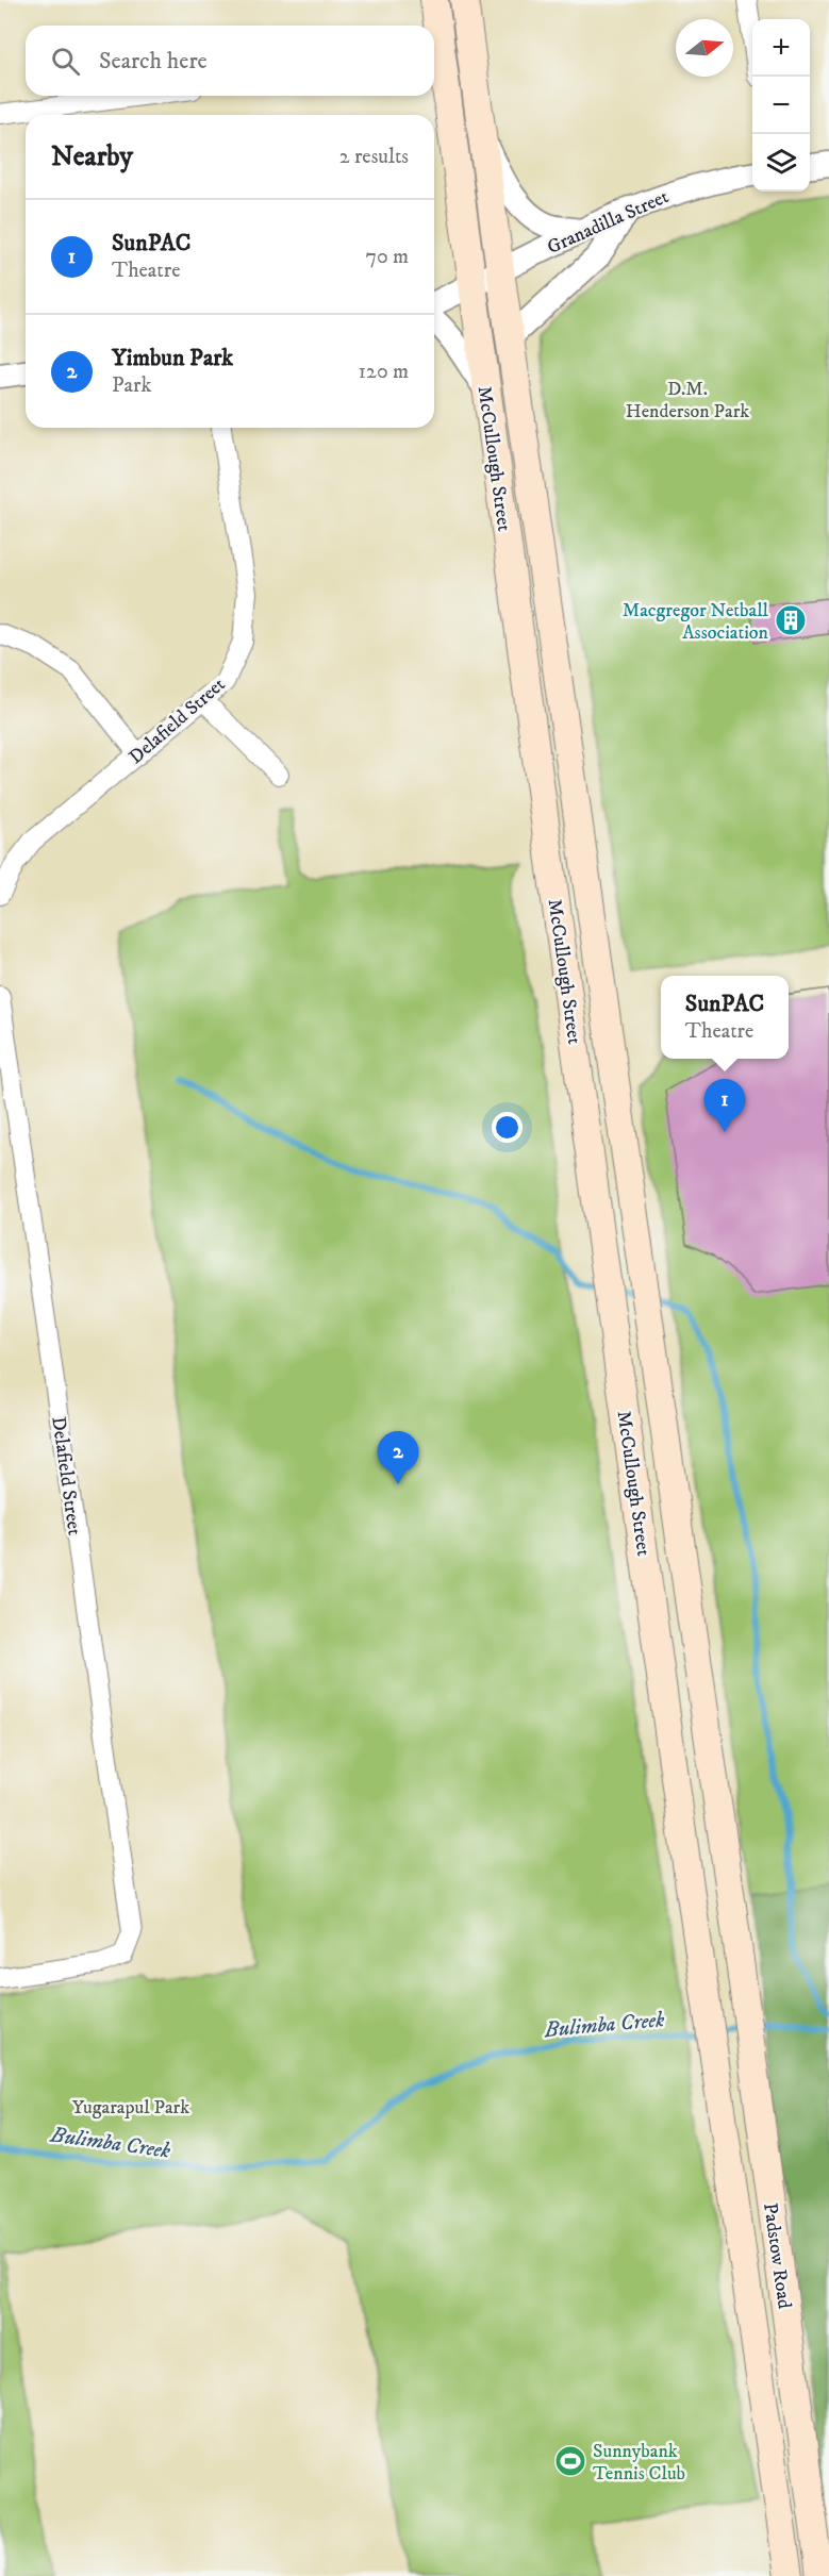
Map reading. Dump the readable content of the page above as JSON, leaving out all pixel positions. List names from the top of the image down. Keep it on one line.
{"streets":{"main road":["McCullough Street","Padstow Road"],"street":["Granadilla Street","Delafield Street"]},"crossings":[["Granadilla Street","McCullough Street"],["McCullough Street","Padstow Road"]],"water":["Bulimba Creek"],"parks":["D.M. Henderson Park","Yugarapul Park"],"places":{"building":["Macgregor Netball Association"],"sports":["Sunnybank Tennis Club"]},"north":"right","page":{"map_buttons":["+","−"],"search":"Search here","heading":["Nearby","2 results"],"list":[{"mark":"1","name":"SunPAC","note":"Theatre","value":"70 m"},{"mark":"2","name":"Yimbun Park","note":"Park","value":"120 m"}],"popup":["SunPAC","Theatre"],"pins":["1","2"]}}
